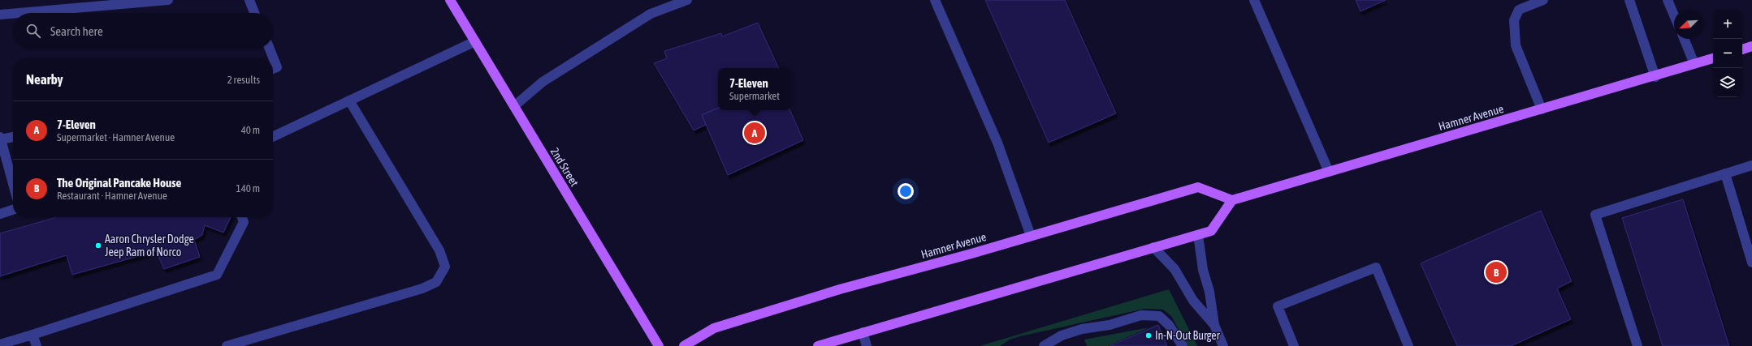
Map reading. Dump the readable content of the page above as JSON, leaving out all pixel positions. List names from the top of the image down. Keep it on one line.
{"streets":{"main road":["Hamner Avenue","2nd Street"]},"places":["Aaron Chrysler Dodge Jeep Ram of Norco","In-N-Out Burger"],"north":"bottom left","page":{"map_buttons":["+","−"],"search":"Search here","heading":["Nearby","2 results"],"popup":["7-Eleven","Supermarket"],"list":[{"mark":"A","name":"7-Eleven","note":"Supermarket · Hamner Avenue","value":"40 m"},{"mark":"B","name":"The Original Pancake House","note":"Restaurant · Hamner Avenue","value":"140 m"}],"pins":["A","B"]}}
